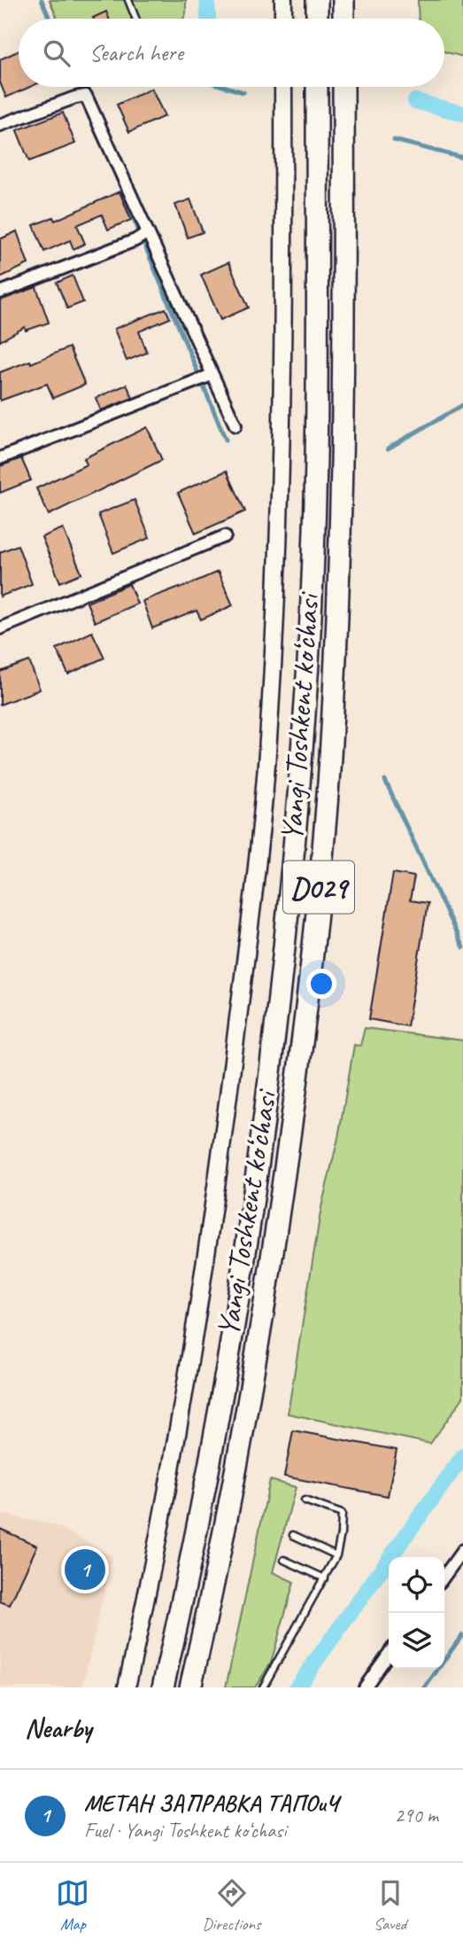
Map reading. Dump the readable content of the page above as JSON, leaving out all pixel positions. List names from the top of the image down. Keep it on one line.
{"streets":{"highway":["Yangi Toshkent ko‘chasi","D029"]},"page":{"search":"Search here","pins":"1","heading":"Nearby","list":[{"mark":"1","name":"МЕТАН ЗАПРАВКА ТАПОиЧ","note":"Fuel · Yangi Toshkent ko‘chasi","value":"290 m"}],"nav":["Map","Directions","Saved"]}}
